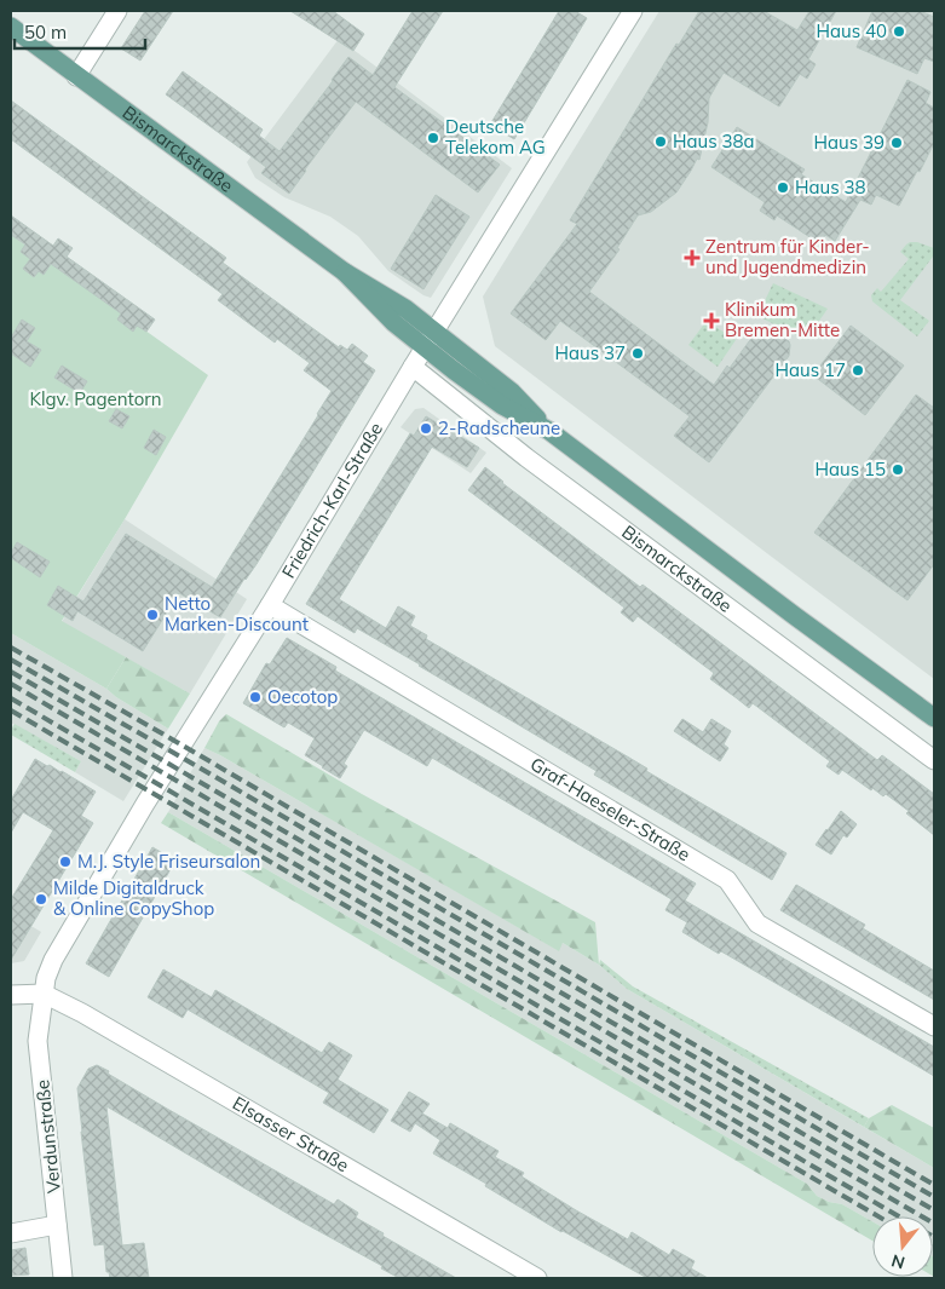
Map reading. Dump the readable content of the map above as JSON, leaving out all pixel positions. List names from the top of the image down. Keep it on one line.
{"streets":{"main road":["Bismarckstraße"],"street":["Friedrich-Karl-Straße","Graf-Haeseler-Straße","Elsasser Straße","Verdunstraße"]},"crossings":[["Bismarckstraße","Friedrich-Karl-Straße"],["Friedrich-Karl-Straße","Graf-Haeseler-Straße"],["Friedrich-Karl-Straße","Elsasser Straße"],["Friedrich-Karl-Straße","Verdunstraße"],["Elsasser Straße","Verdunstraße"]],"parks":["Klgv. Pagentorn"],"places":{"other":["Haus 40","Deutsche Telekom AG","Haus 38a","Haus 39","Haus 38","Haus 37","Haus 17","2-Radscheune","Haus 15","Netto Marken-Discount","Oecotop","M.J. Style Friseursalon","Milde Digitaldruck & Online CopyShop"],"health":["Zentrum für Kinder- und Jugendmedizin","Klinikum Bremen-Mitte"]},"scale_bar":"50 m","north":"bottom"}
